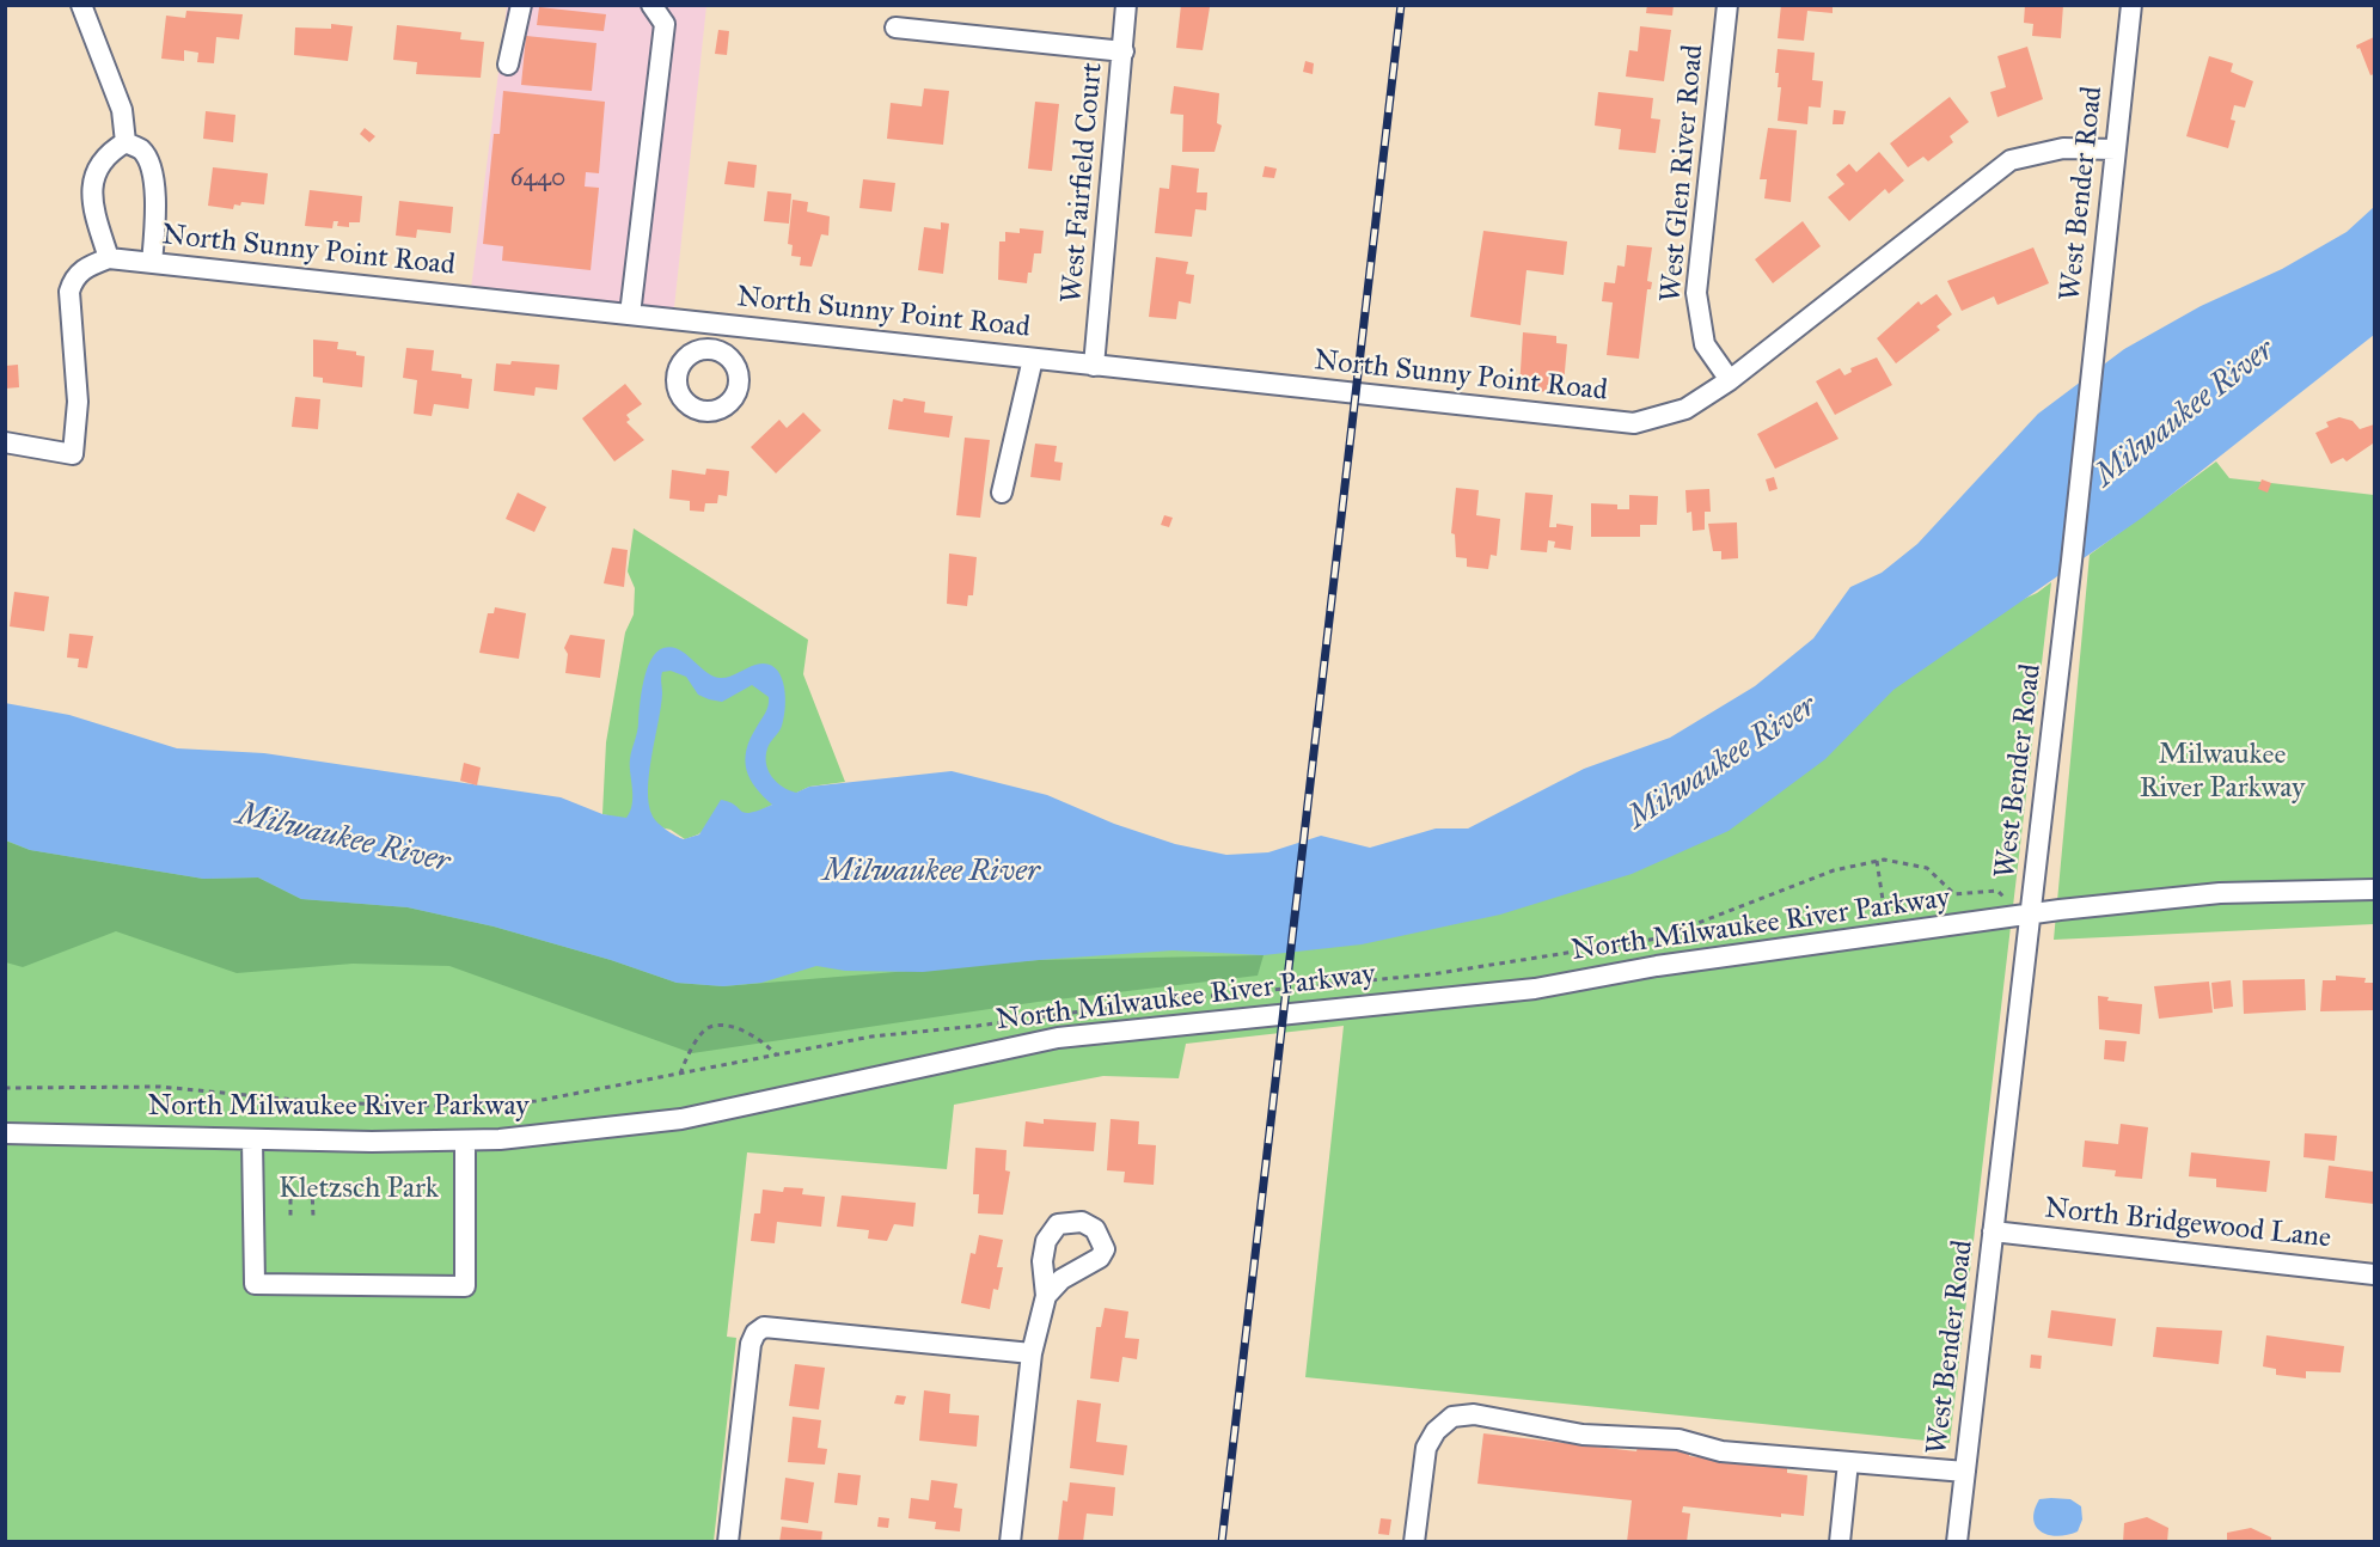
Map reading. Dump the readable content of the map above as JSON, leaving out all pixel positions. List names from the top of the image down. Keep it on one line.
{"streets":{"street":["West Glen River Road","West Fairfield Court","West Bender Road","North Sunny Point Road","North Milwaukee River Parkway","North Bridgewood Lane"]},"crossings":[["West Glen River Road","North Sunny Point Road"],["West Fairfield Court","North Sunny Point Road"],["West Bender Road","North Sunny Point Road"],["West Bender Road","North Milwaukee River Parkway"],["West Bender Road","North Bridgewood Lane"]],"water":["Milwaukee River"],"parks":["Milwaukee River Parkway","Kletzsch Park"],"house_numbers":["6440"]}
